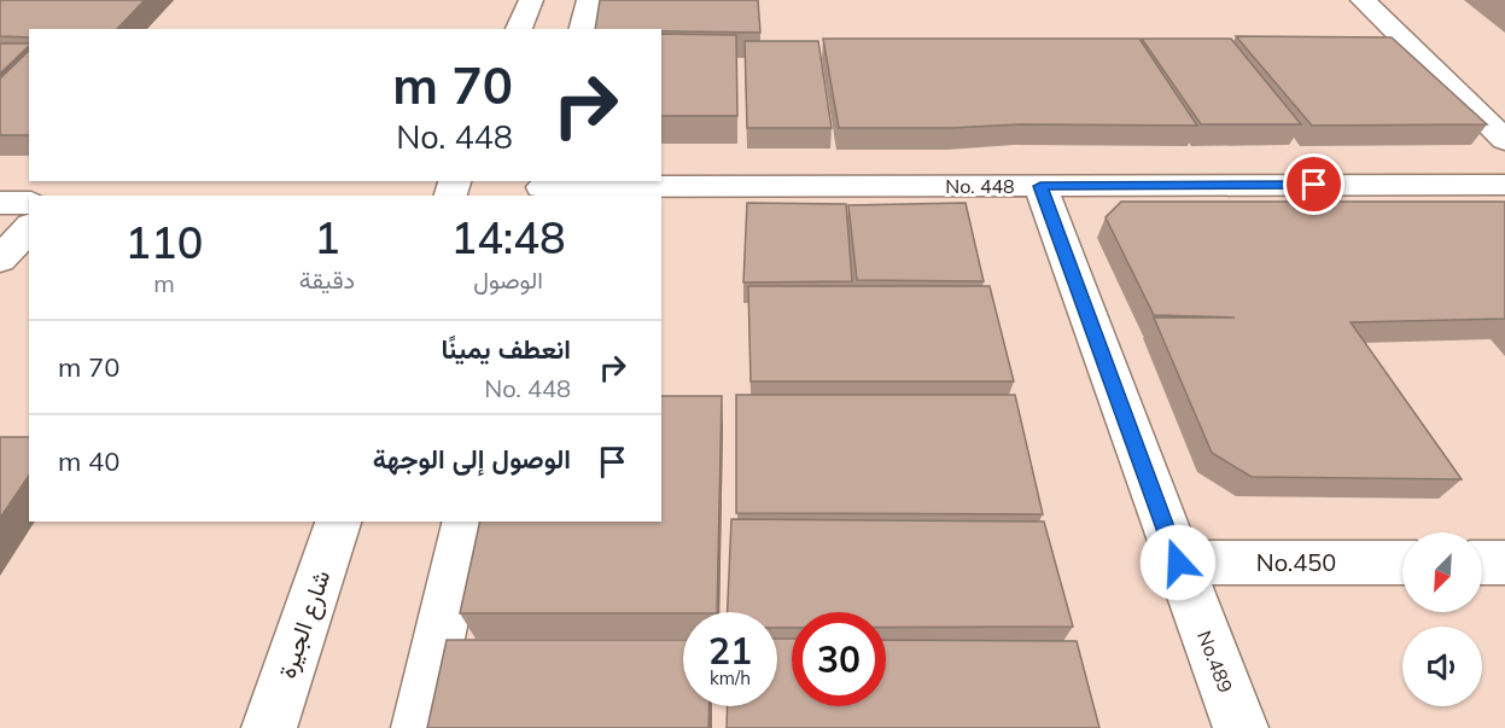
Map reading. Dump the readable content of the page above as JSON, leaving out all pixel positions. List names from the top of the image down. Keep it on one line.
{"streets":{"street":["No. 448","No.450","شارع الجيرة","No.489"]},"crossings":[["No. 448","No.489"],["No.450","No.489"]],"north":"bottom left","page":{"turn":["70 m","No. 448"],"eta":["14:48","الوصول","1","دقيقة","110","m"],"list":[{"name":"انعطف يمينًا","note":"No. 448","value":"70 m"},{"name":"الوصول إلى الوجهة","value":"40 m"}],"speed":"21 km/h","limit":"30"}}
